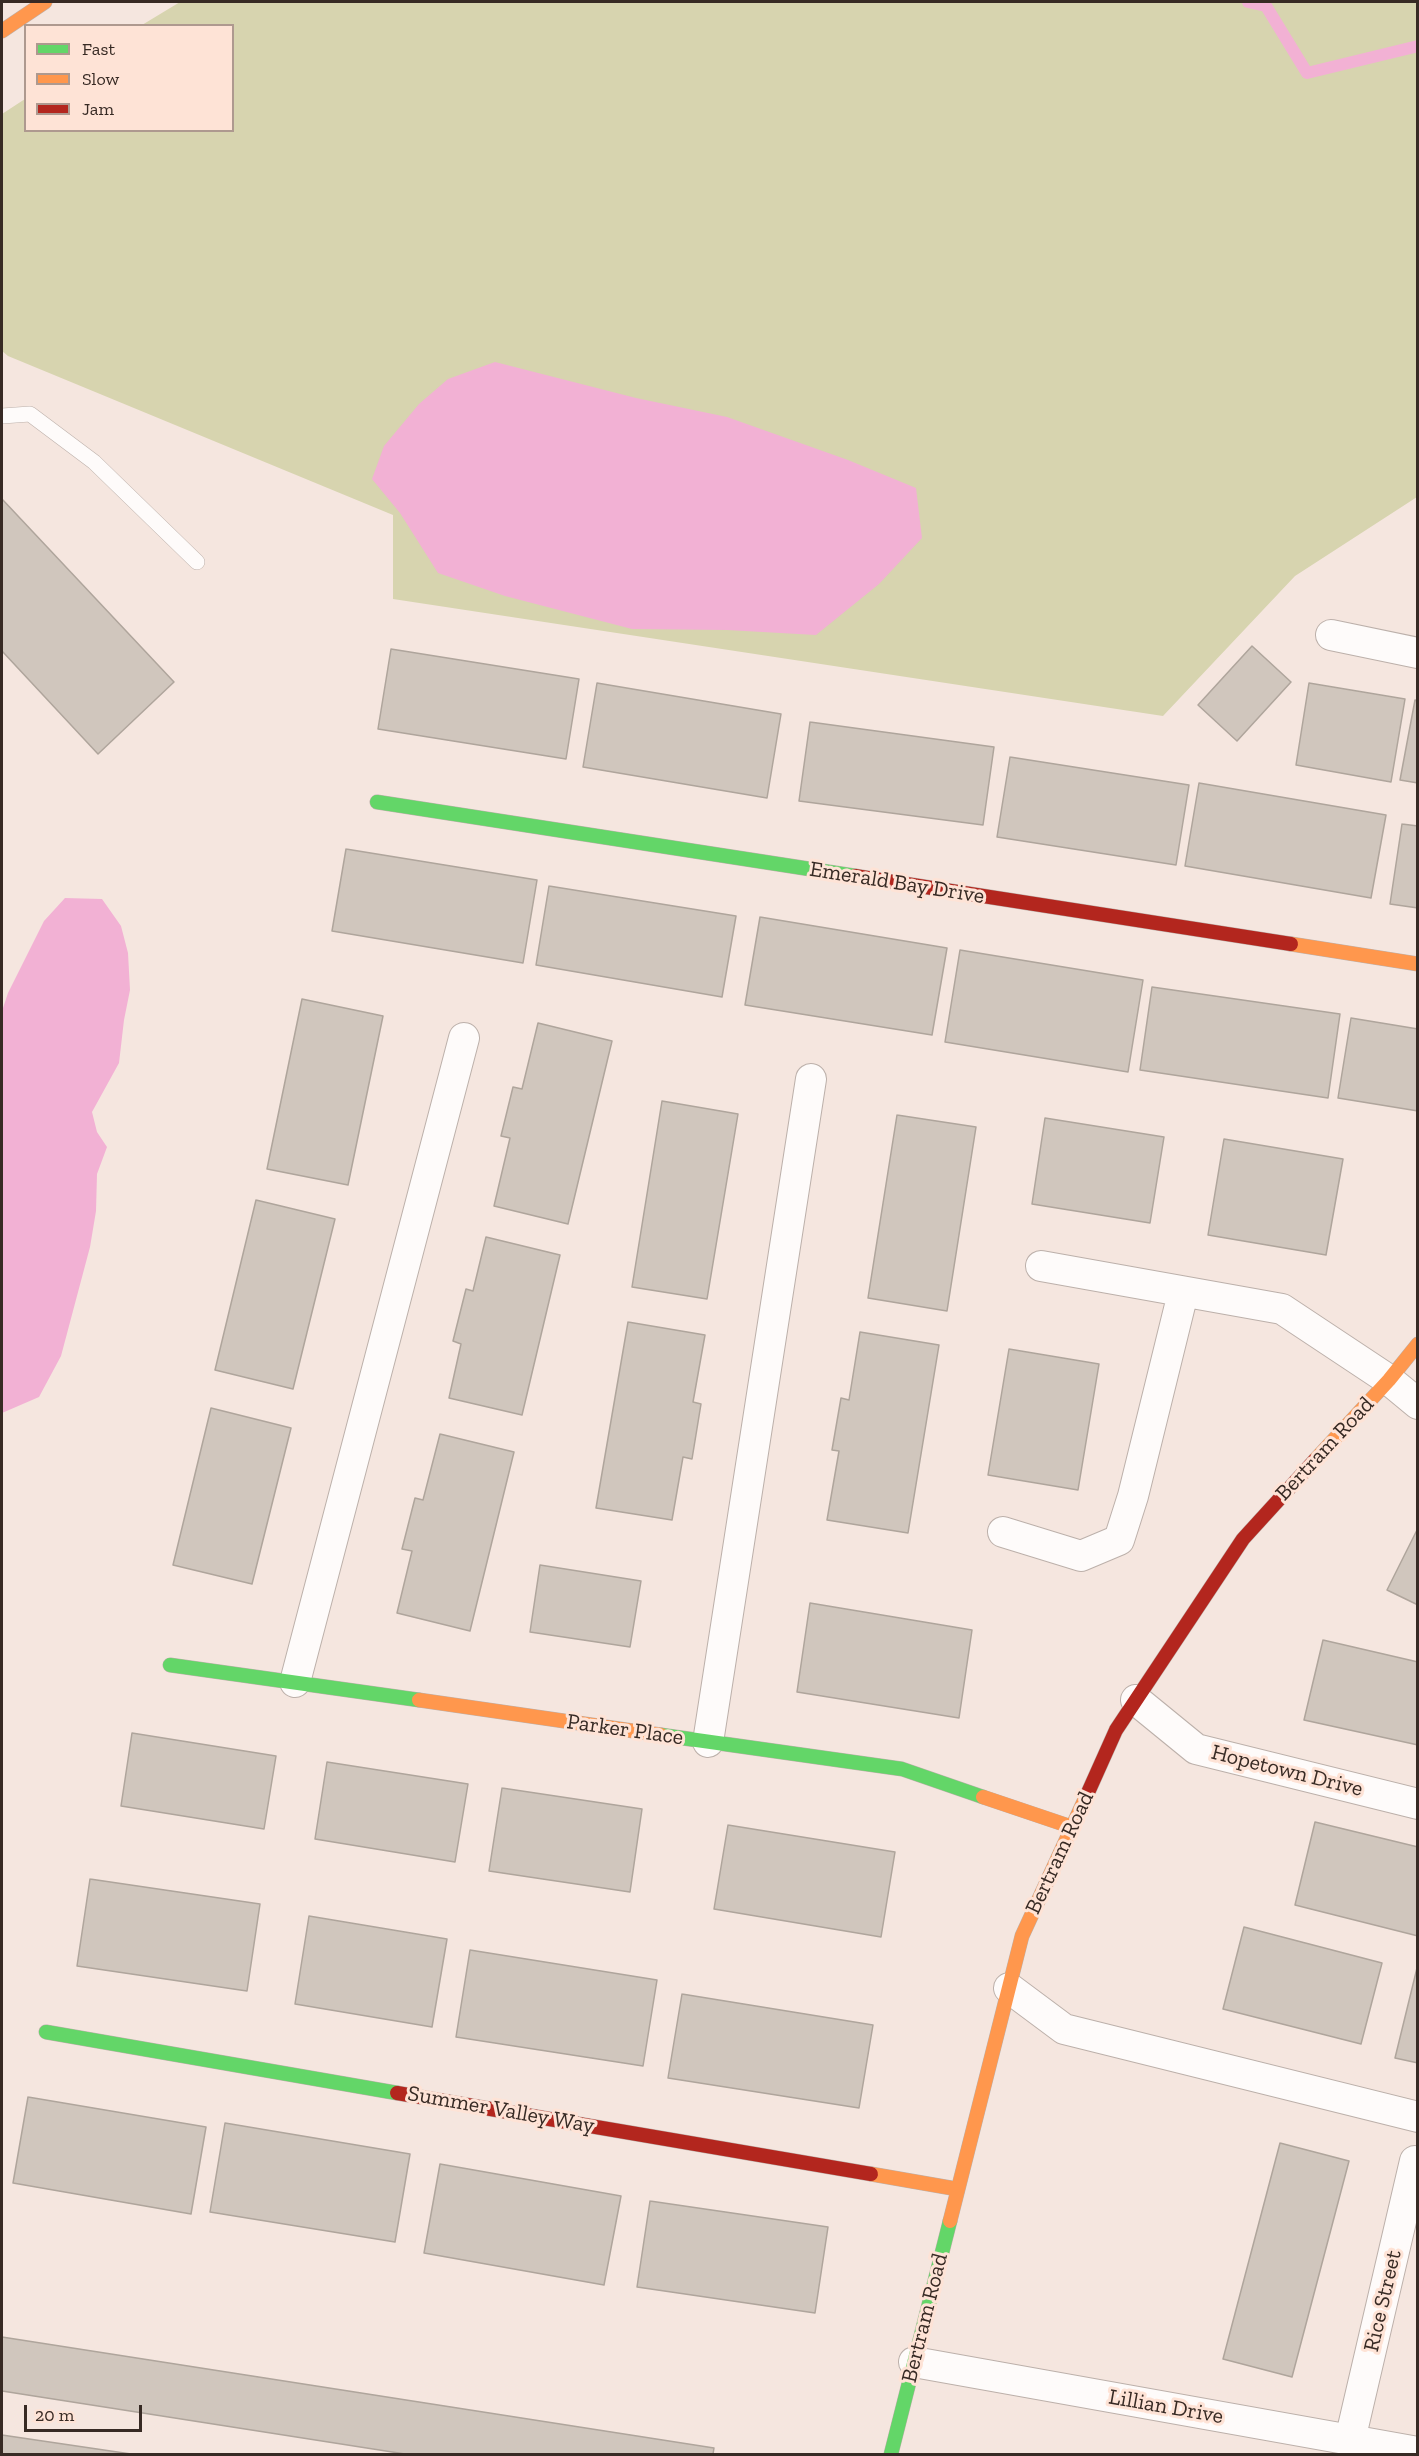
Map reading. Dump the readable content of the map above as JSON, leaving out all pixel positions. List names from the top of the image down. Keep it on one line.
{"streets":{"main road":["Emerald Bay Drive","Bertram Road","Parker Place","Summer Valley Way"],"street":["Hopetown Drive","Rice Street","Lillian Drive"]},"crossings":[["Bertram Road","Parker Place"],["Bertram Road","Hopetown Drive"],["Bertram Road","Summer Valley Way"],["Bertram Road","Lillian Drive"],["Rice Street","Lillian Drive"]],"legend":["Fast","Slow","Jam"],"scale_bar":"20 m"}
